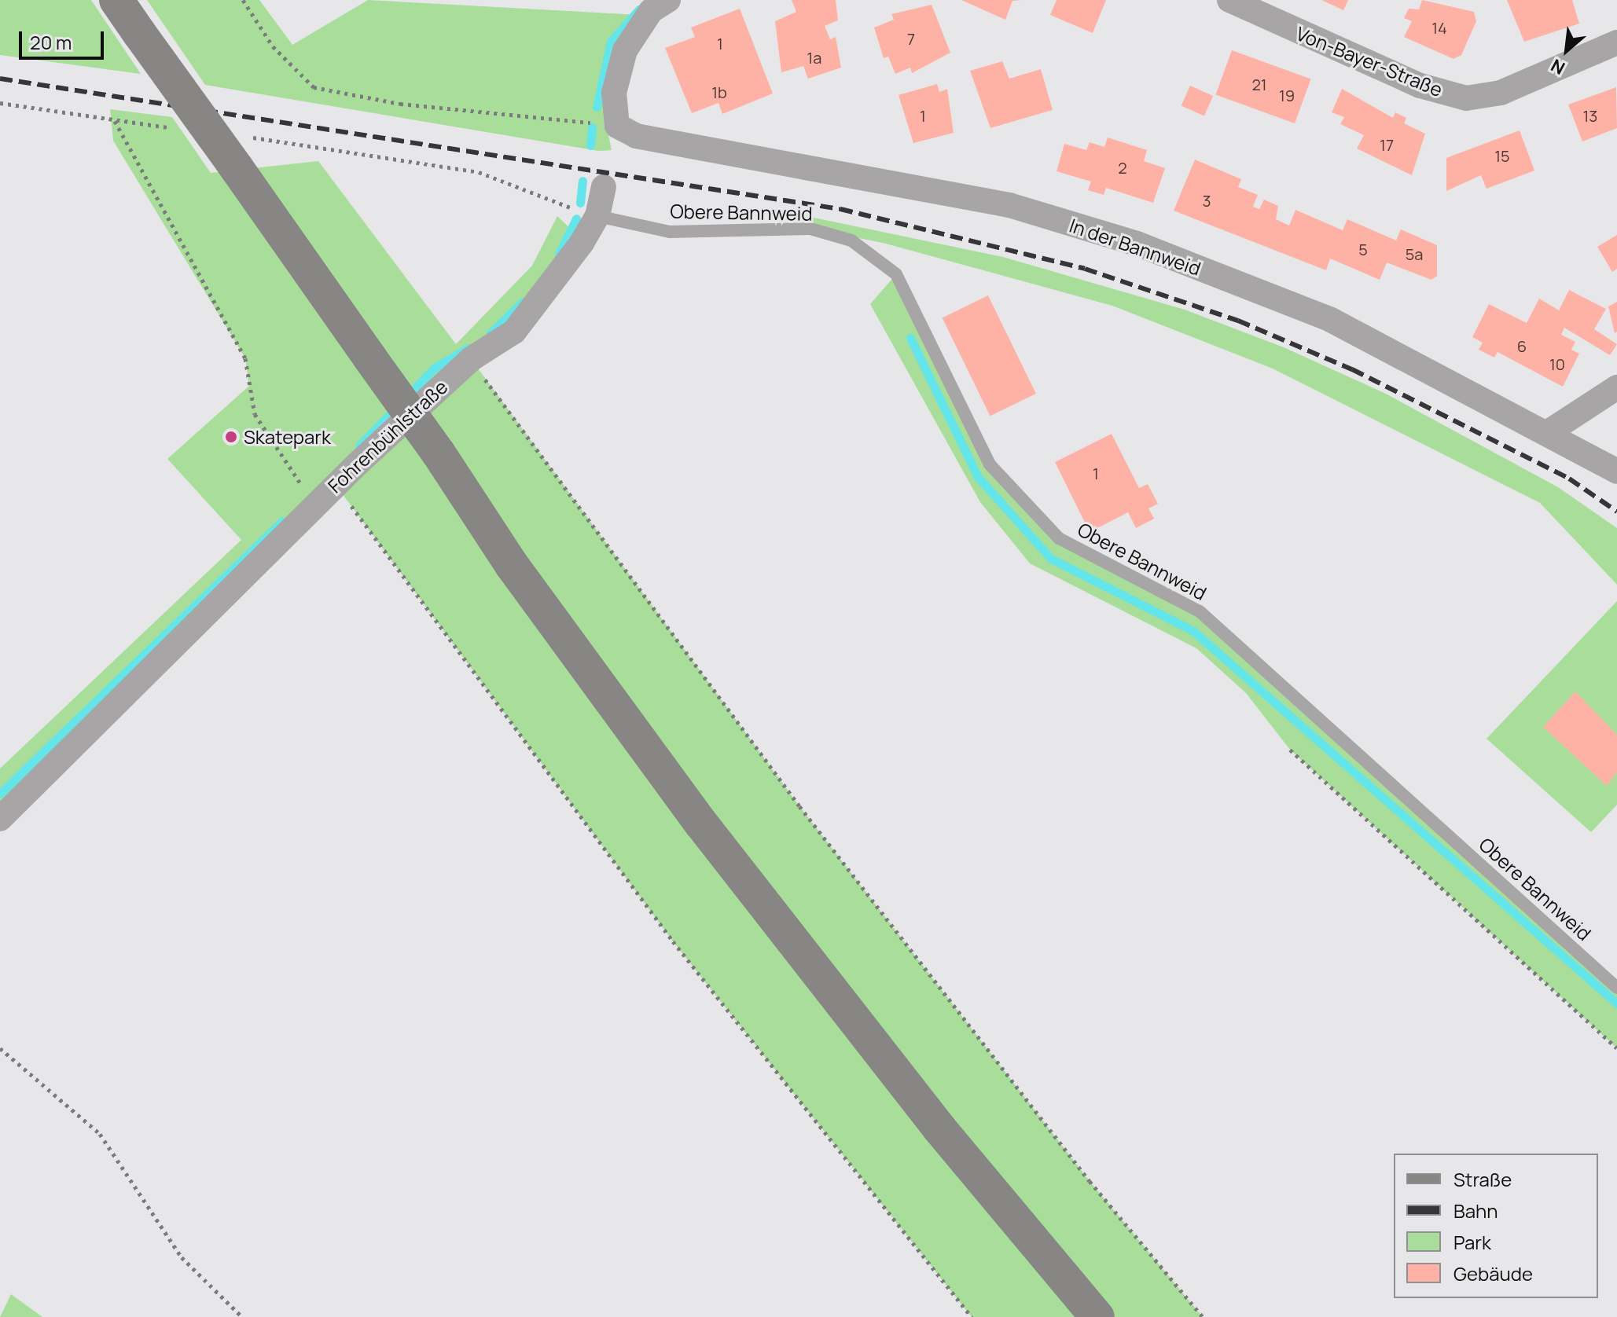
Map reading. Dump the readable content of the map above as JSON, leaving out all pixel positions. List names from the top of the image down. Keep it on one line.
{"streets":{"street":["Von-Bayer-Straße","In der Bannweid","Fohrenbühlstraße"],"lane":["Obere Bannweid"]},"crossings":[["Obere Bannweid","Fohrenbühlstraße"]],"places":["Skatepark"],"house_numbers":["14","7","1","1a","21","1b","19","1","13","17","15","2","3","5","5a","6","10","1"],"legend":["Straße","Bahn","Park","Gebäude"],"scale_bar":"20 m","north":"bottom left"}
